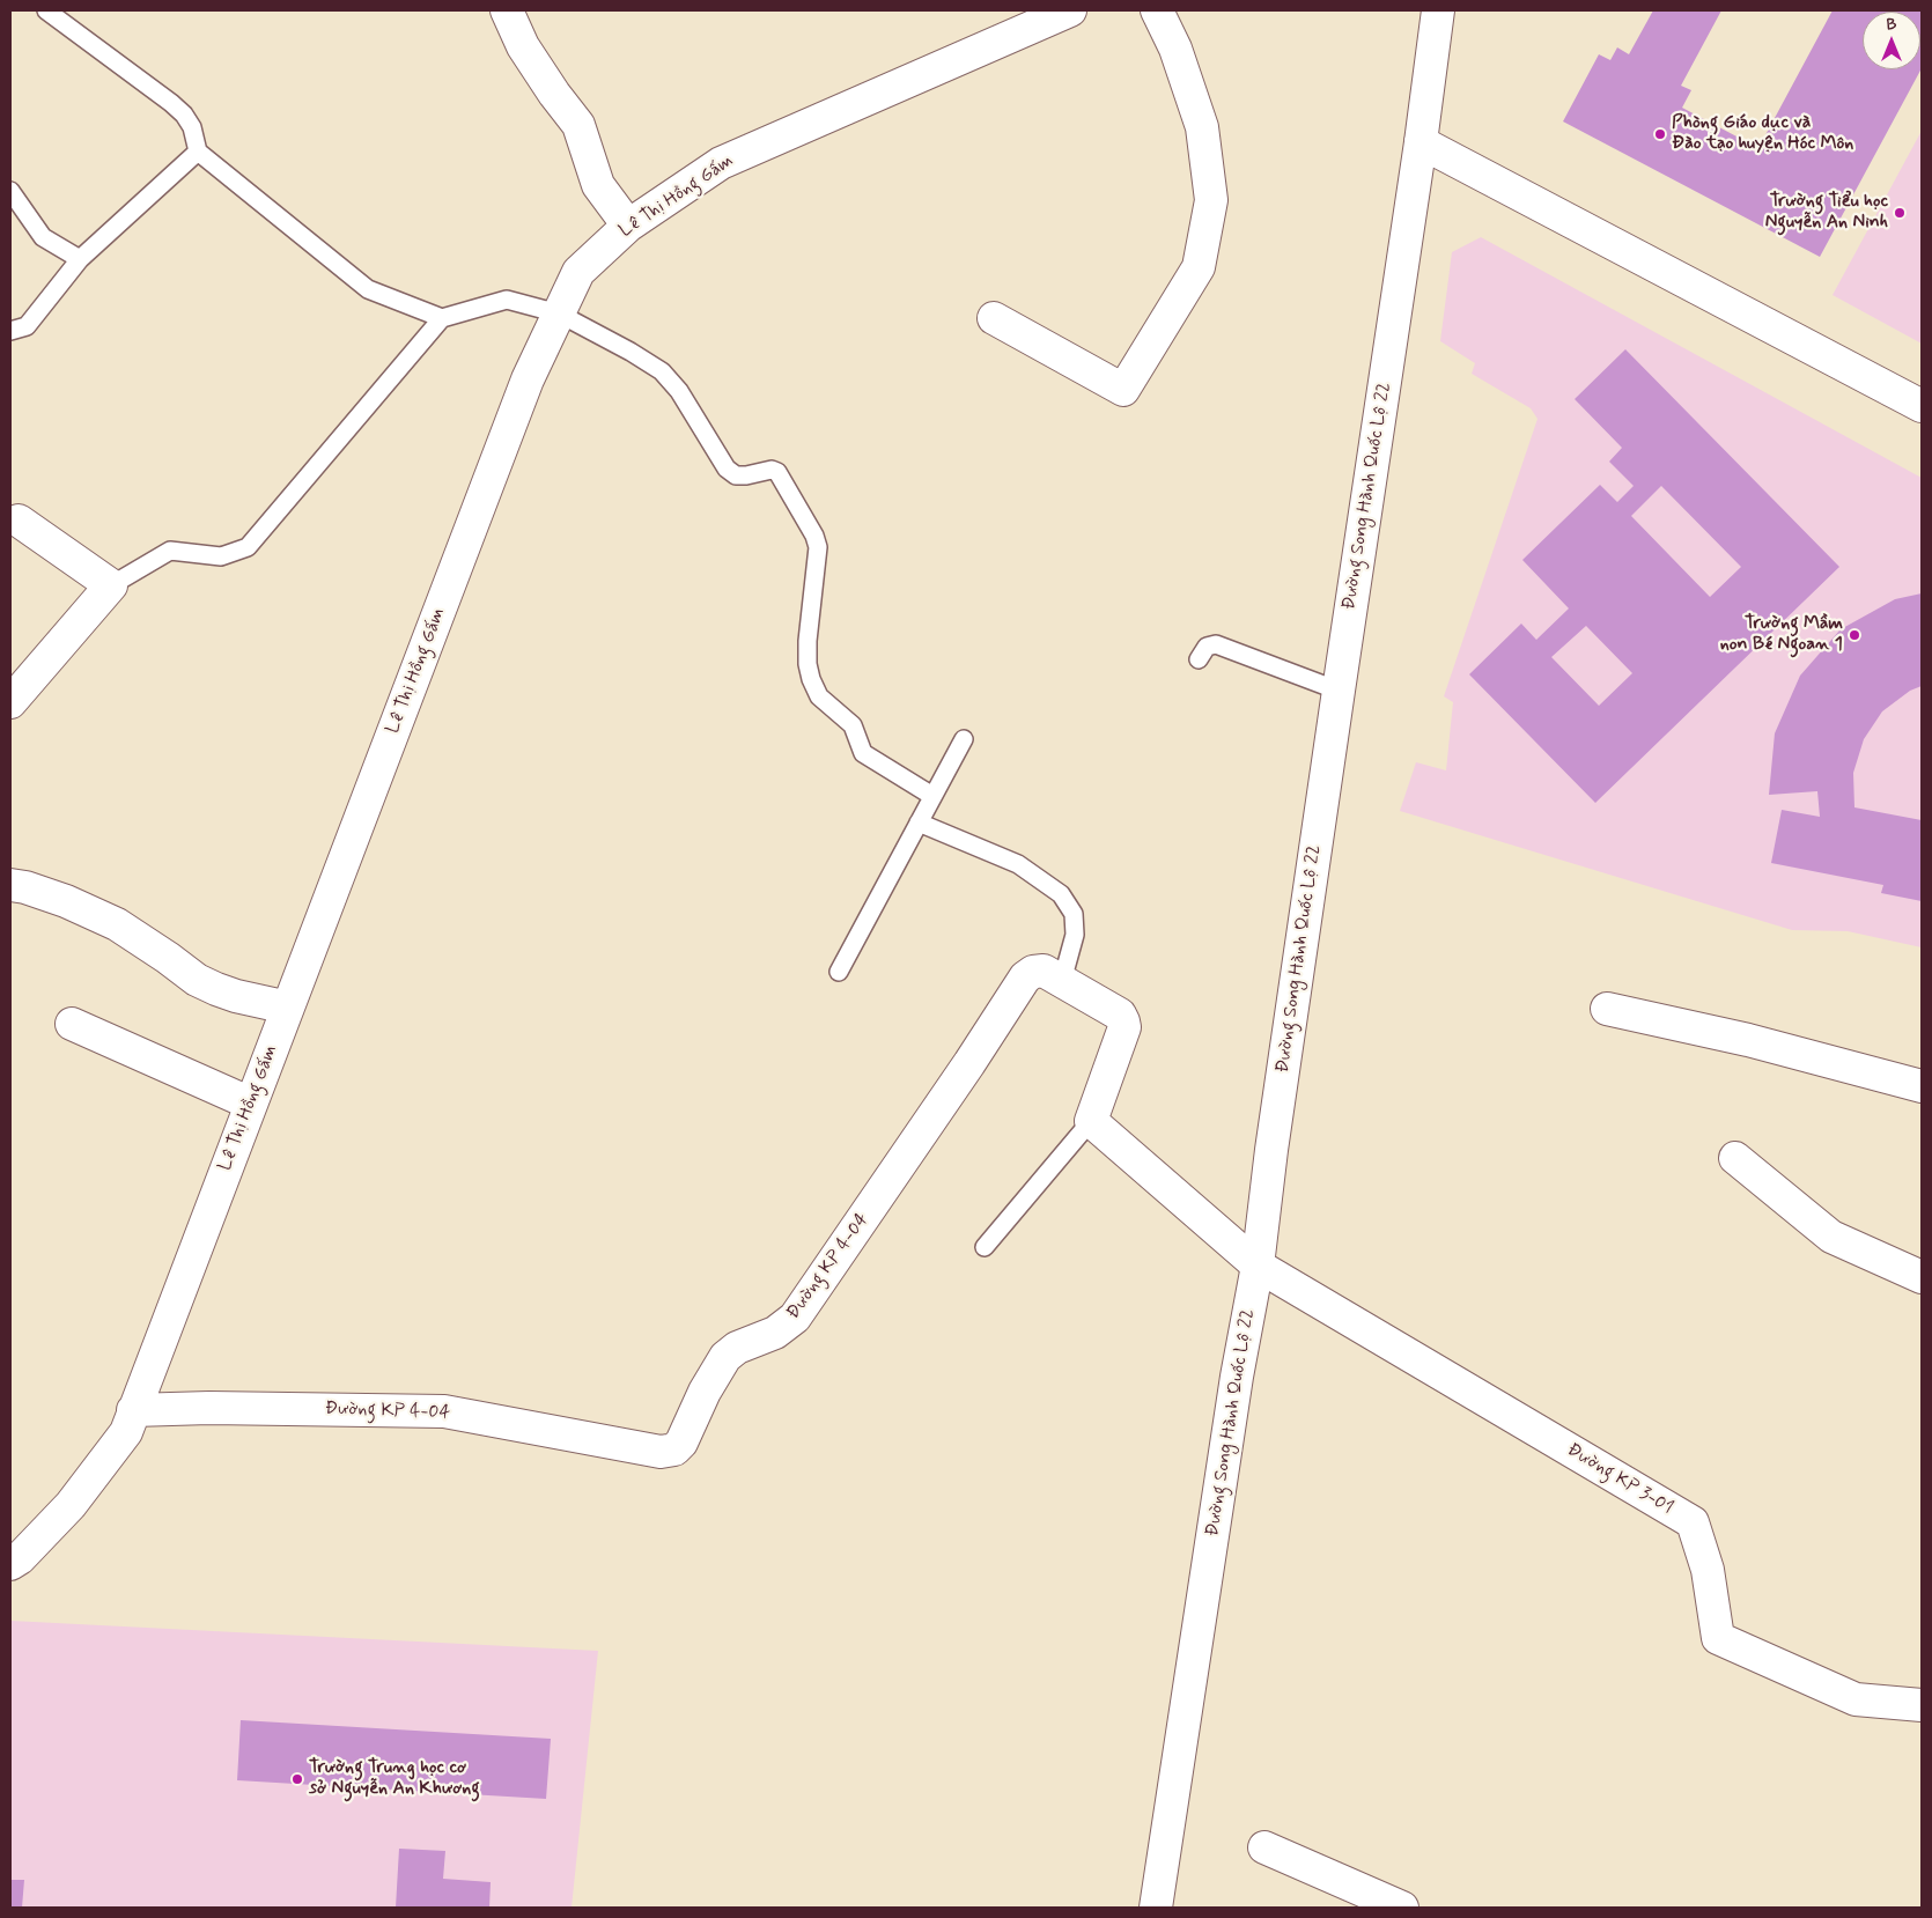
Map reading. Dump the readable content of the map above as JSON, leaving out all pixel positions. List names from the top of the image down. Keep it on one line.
{"streets":{"street":["Lê Thị Hồng Gấm","Đường Song Hành Quốc Lộ 22","Đường KP 4-04","Đường KP 3-01"]},"crossings":[["Lê Thị Hồng Gấm","Đường KP 4-04"],["Đường Song Hành Quốc Lộ 22","Đường KP 3-01"]],"places":["Phòng Giáo dục và Đào tạo huyện Hóc Môn","Trường Tiểu học Nguyễn An Ninh","Trường Mầm non Bé Ngoan 1","Trường Trung học cơ sở Nguyễn An Khương"],"north":"top"}
